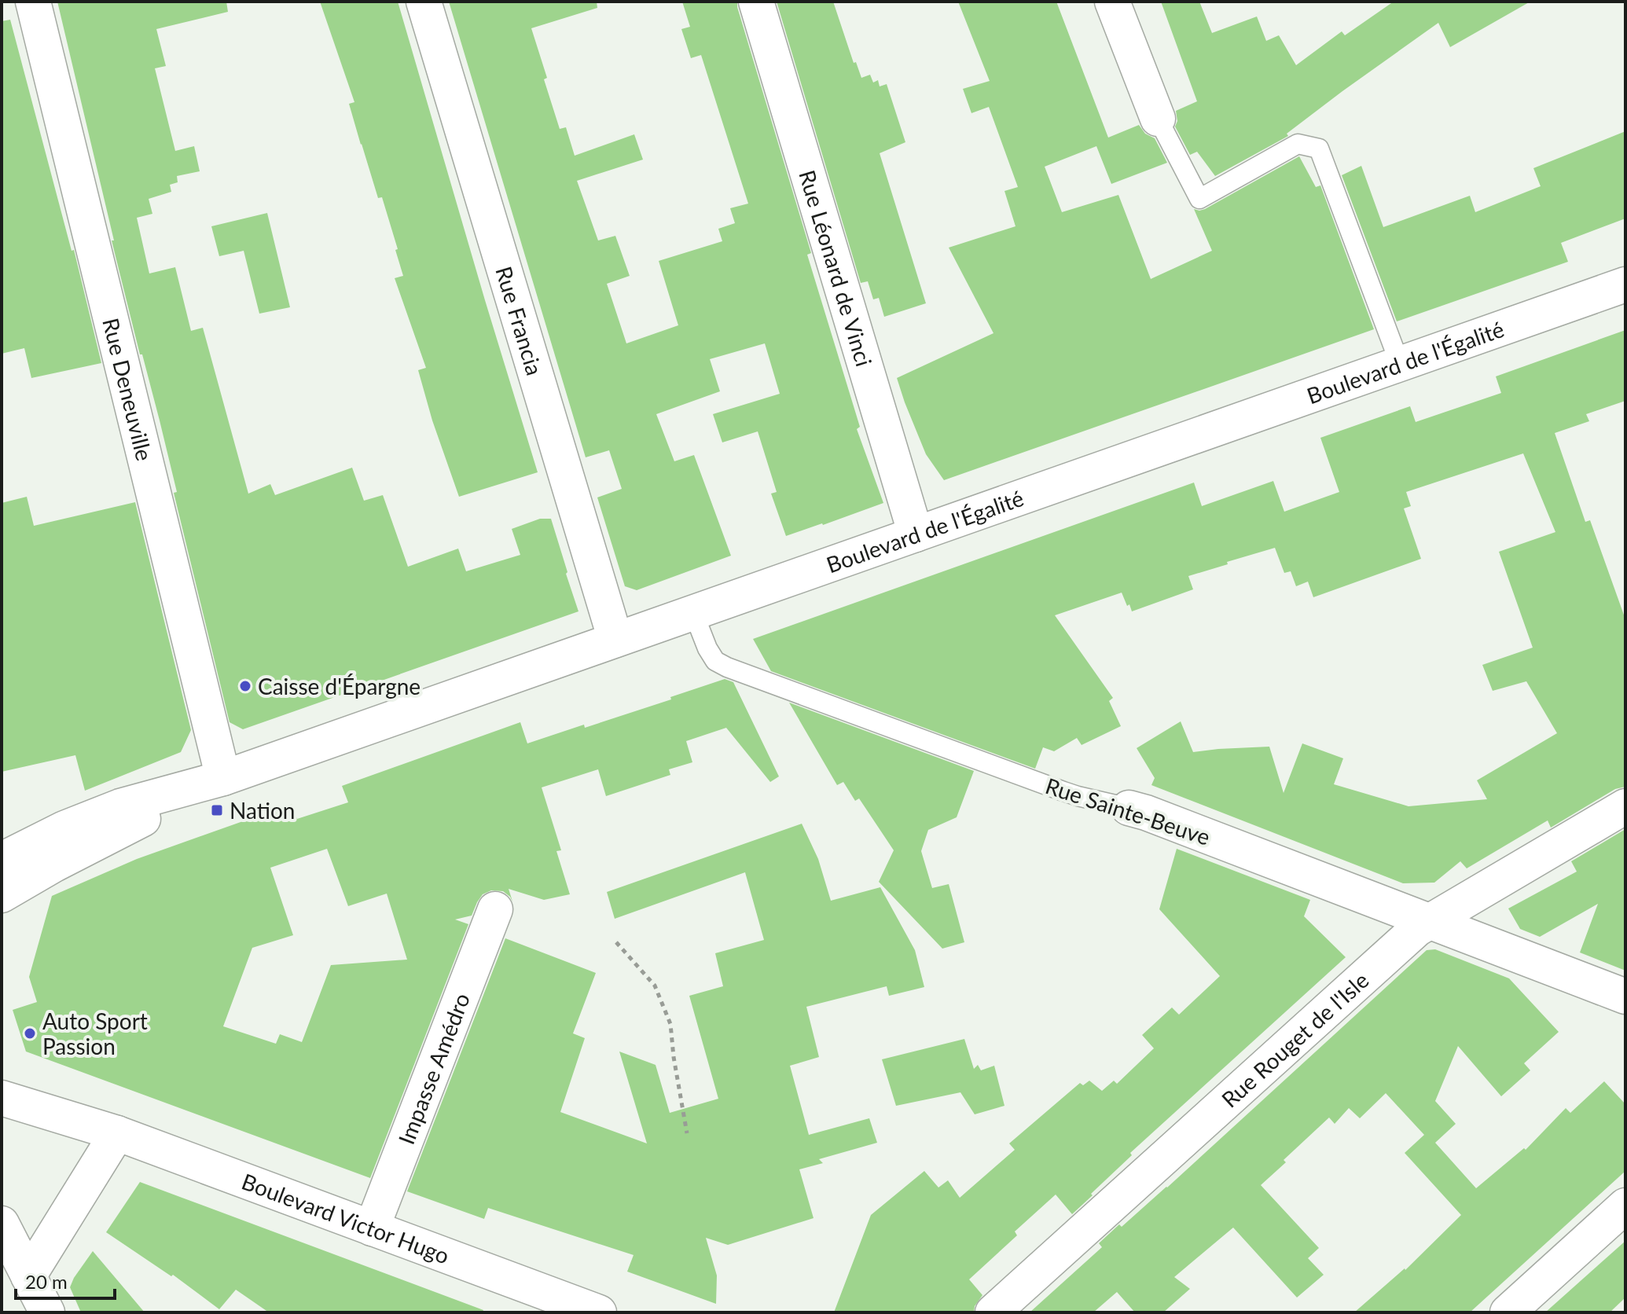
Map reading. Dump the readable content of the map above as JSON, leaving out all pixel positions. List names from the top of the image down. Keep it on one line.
{"streets":{"street":["Rue Léonard de Vinci","Rue Francia","Boulevard de l'Égalité","Rue Deneuville","Rue Sainte-Beuve","Rue Rouget de l'Isle","Impasse Amédro","Boulevard Victor Hugo"]},"crossings":[["Rue Léonard de Vinci","Boulevard de l'Égalité"],["Rue Francia","Boulevard de l'Égalité"],["Boulevard de l'Égalité","Rue Deneuville"],["Boulevard de l'Égalité","Rue Sainte-Beuve"],["Rue Sainte-Beuve","Rue Rouget de l'Isle"],["Impasse Amédro","Boulevard Victor Hugo"]],"places":{"other":["Caisse d'Épargne","Auto Sport Passion"],"transit":["Nation"]},"scale_bar":"20 m"}
